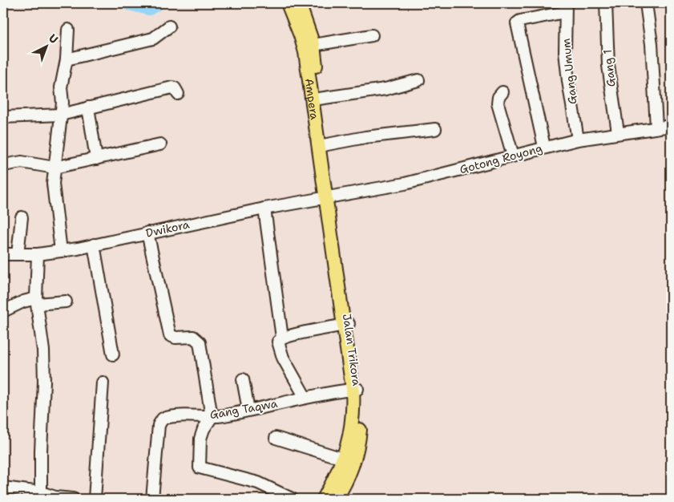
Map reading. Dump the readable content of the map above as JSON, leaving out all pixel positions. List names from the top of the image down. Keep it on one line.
{"streets":{"main road":["Ampera","Jalan Trikora"],"street":["Gang 1","Gang Umum","Gotong Royong","Dwikora","Gang Taqwa"]},"crossings":[["Gang 1","Gotong Royong"],["Gang Umum","Gotong Royong"],["Ampera","Gotong Royong"],["Ampera","Dwikora"],["Ampera","Jalan Trikora"],["Gotong Royong","Dwikora"],["Gotong Royong","Jalan Trikora"],["Dwikora","Jalan Trikora"],["Jalan Trikora","Gang Taqwa"]],"north":"top right"}
